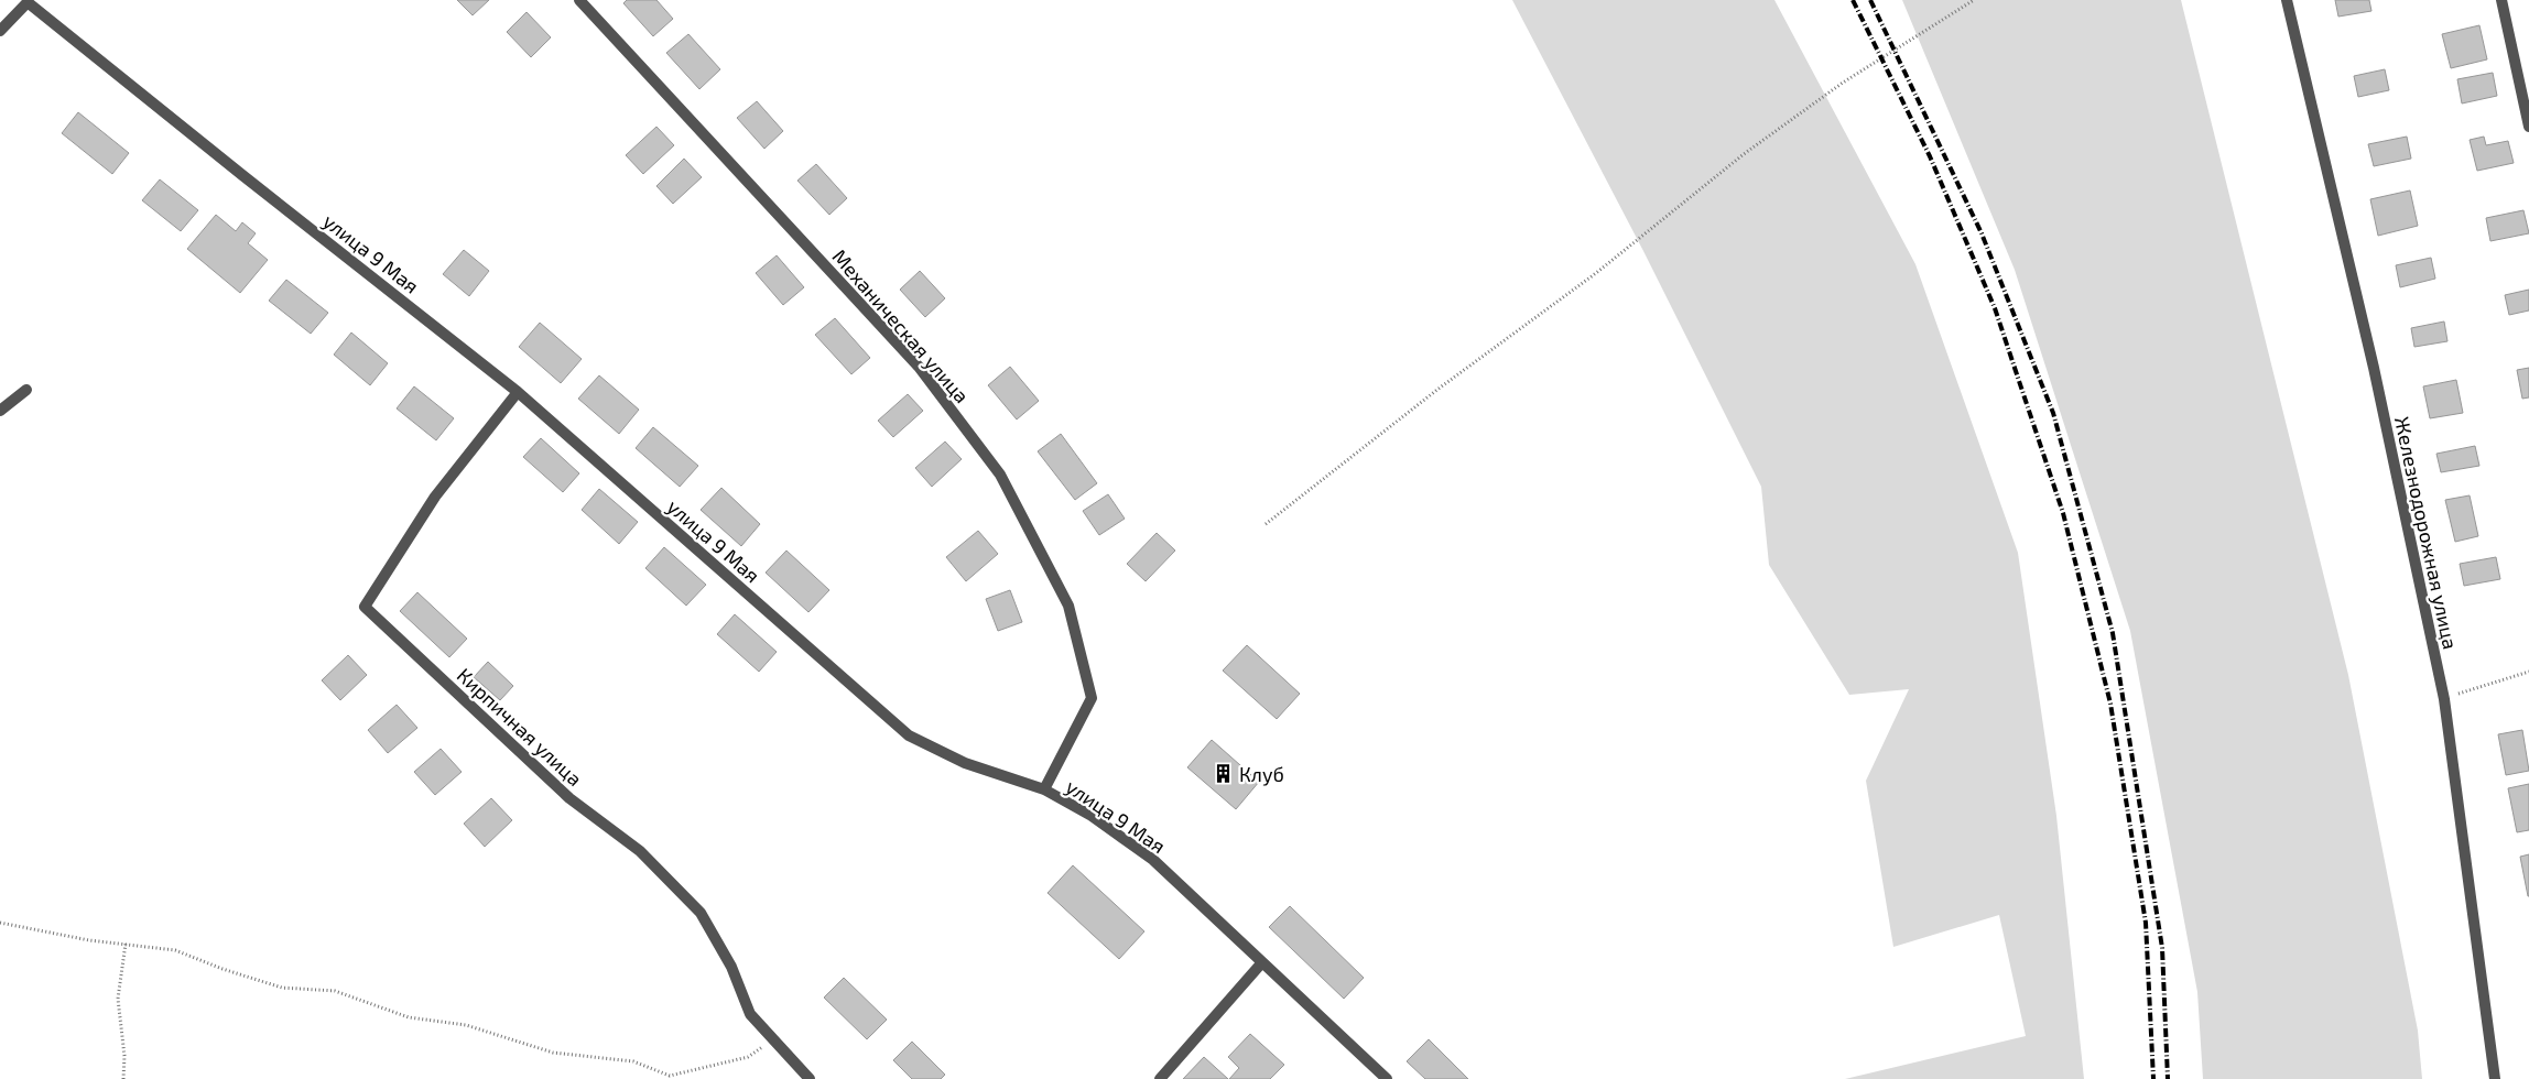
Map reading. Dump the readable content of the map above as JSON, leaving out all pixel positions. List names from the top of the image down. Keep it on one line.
{"streets":{"street":["улица 9 Мая","Механическая улица","Железнодорожная улица","Кирпичная улица"]},"crossings":[["улица 9 Мая","Механическая улица"],["улица 9 Мая","Кирпичная улица"]],"places":{"building":["Клуб"]}}
